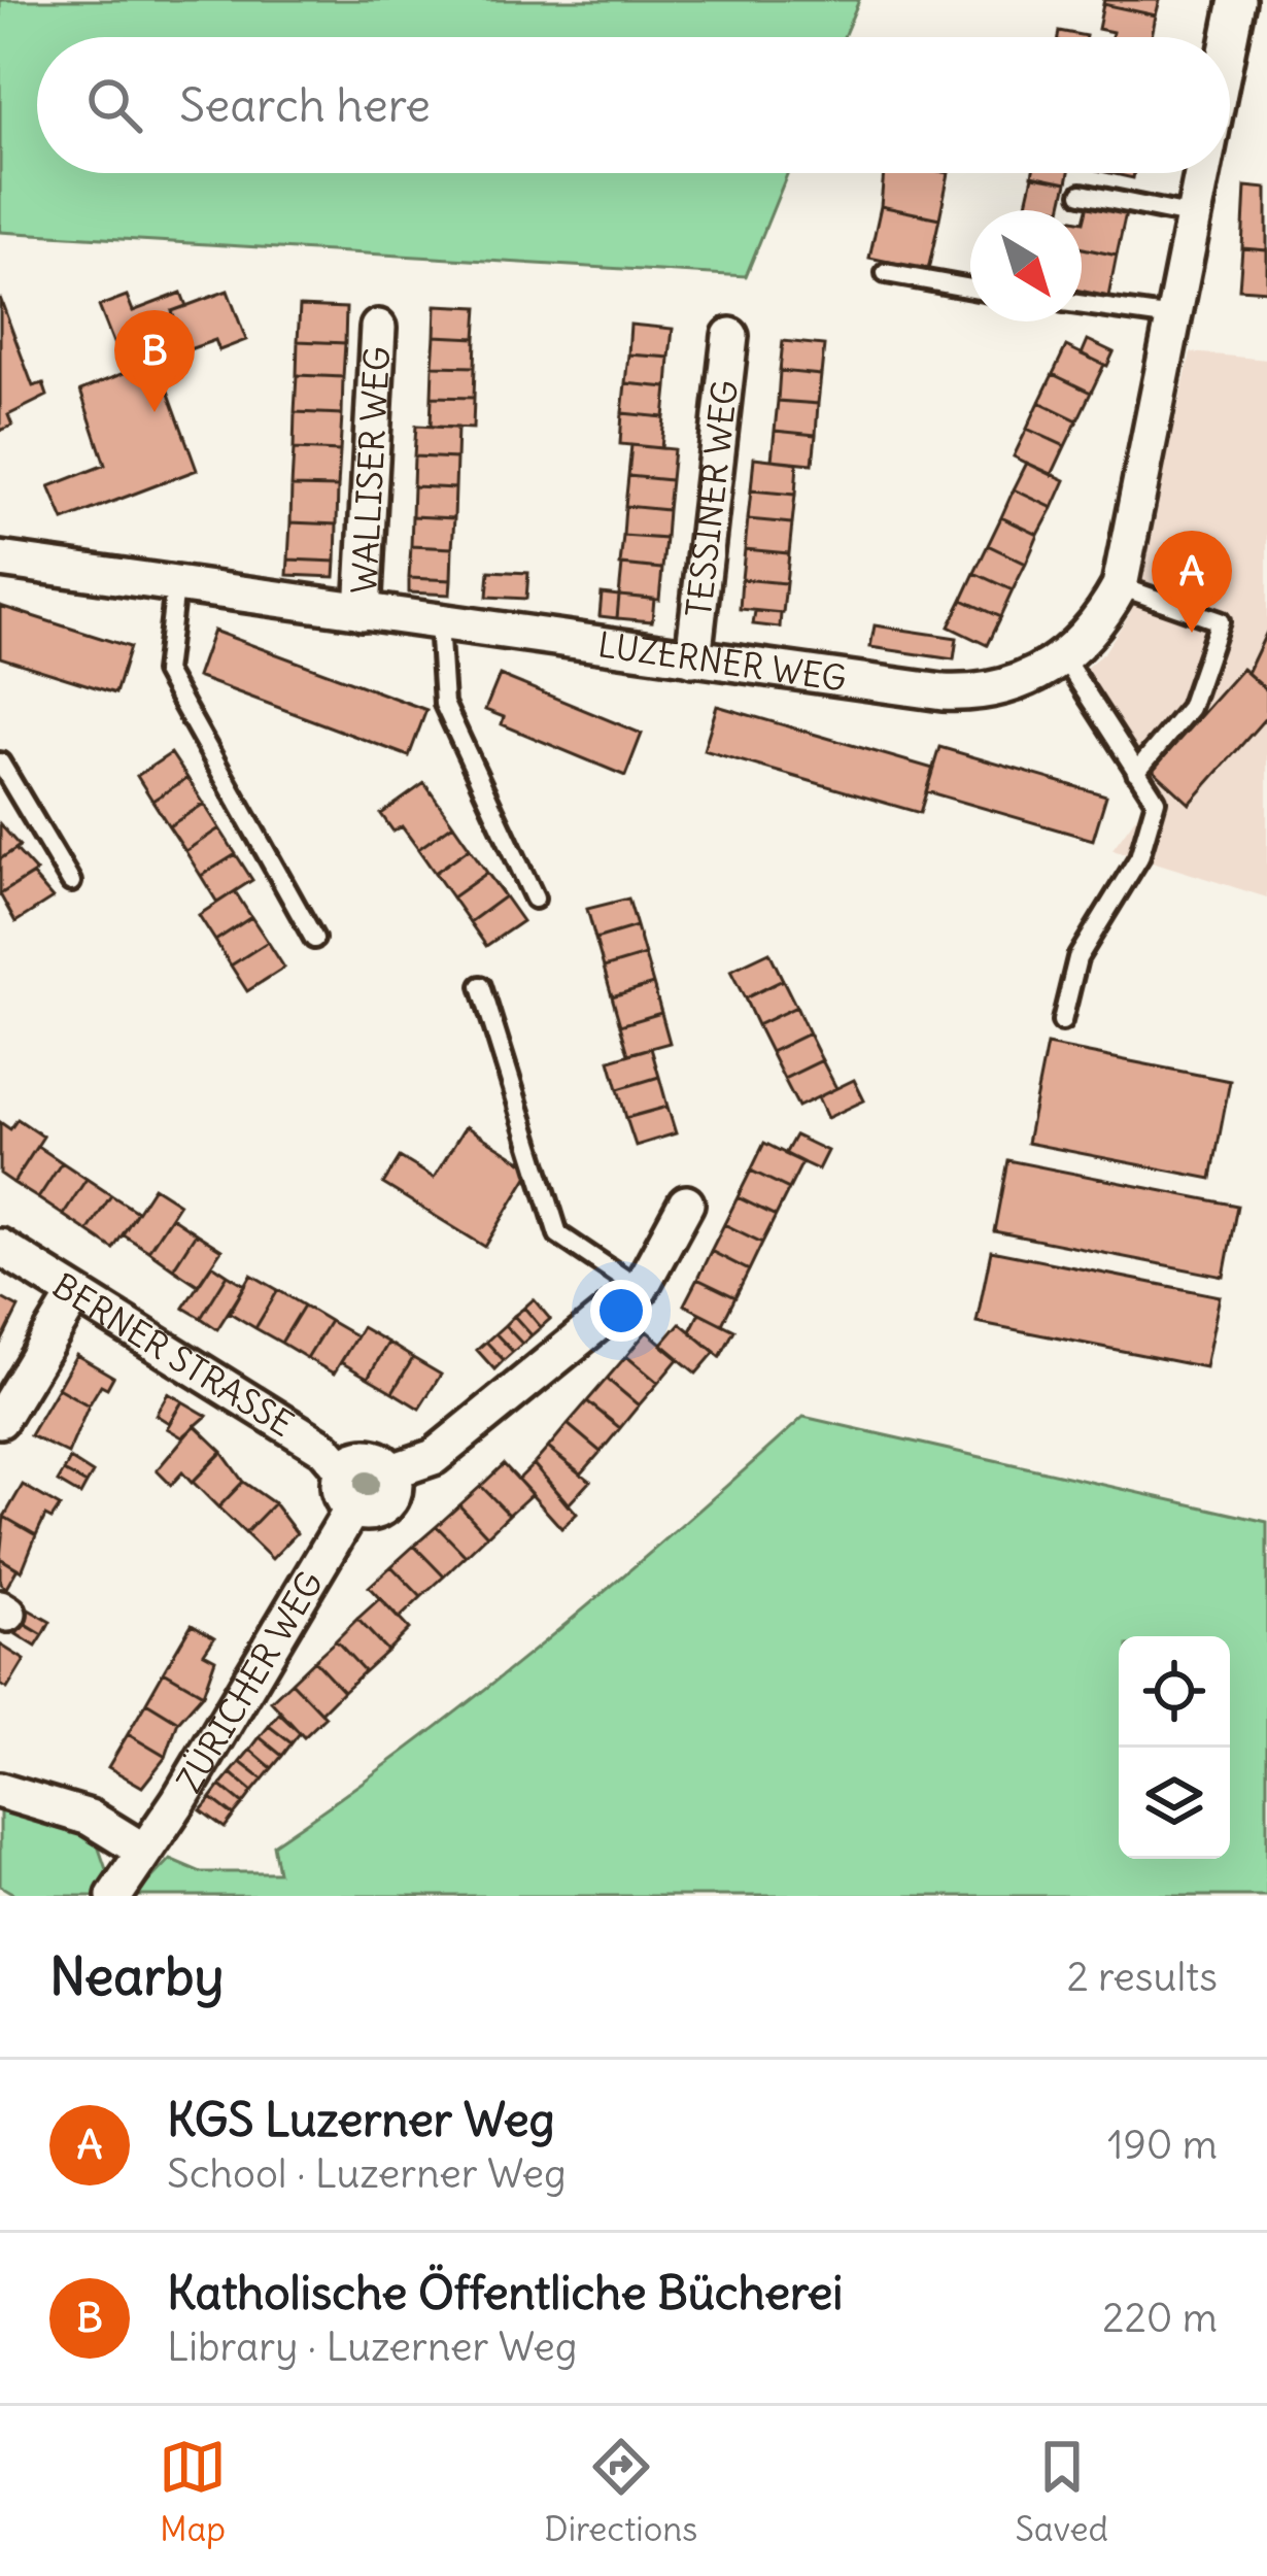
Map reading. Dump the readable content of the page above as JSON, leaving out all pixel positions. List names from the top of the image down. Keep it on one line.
{"streets":{"street":["WALLISER WEG","TESSINER WEG","LUZERNER WEG","BERNER STRASSE","ZÜRICHER WEG"]},"crossings":[["WALLISER WEG","LUZERNER WEG"],["TESSINER WEG","LUZERNER WEG"],["BERNER STRASSE","ZÜRICHER WEG"]],"north":"bottom right","page":{"search":"Search here","pins":["B","A"],"heading":["Nearby","2 results"],"list":[{"mark":"A","name":"KGS Luzerner Weg","note":"School · Luzerner Weg","value":"190 m"},{"mark":"B","name":"Katholische Öffentliche Bücherei","note":"Library · Luzerner Weg","value":"220 m"}],"nav":["Map","Directions","Saved"]}}
